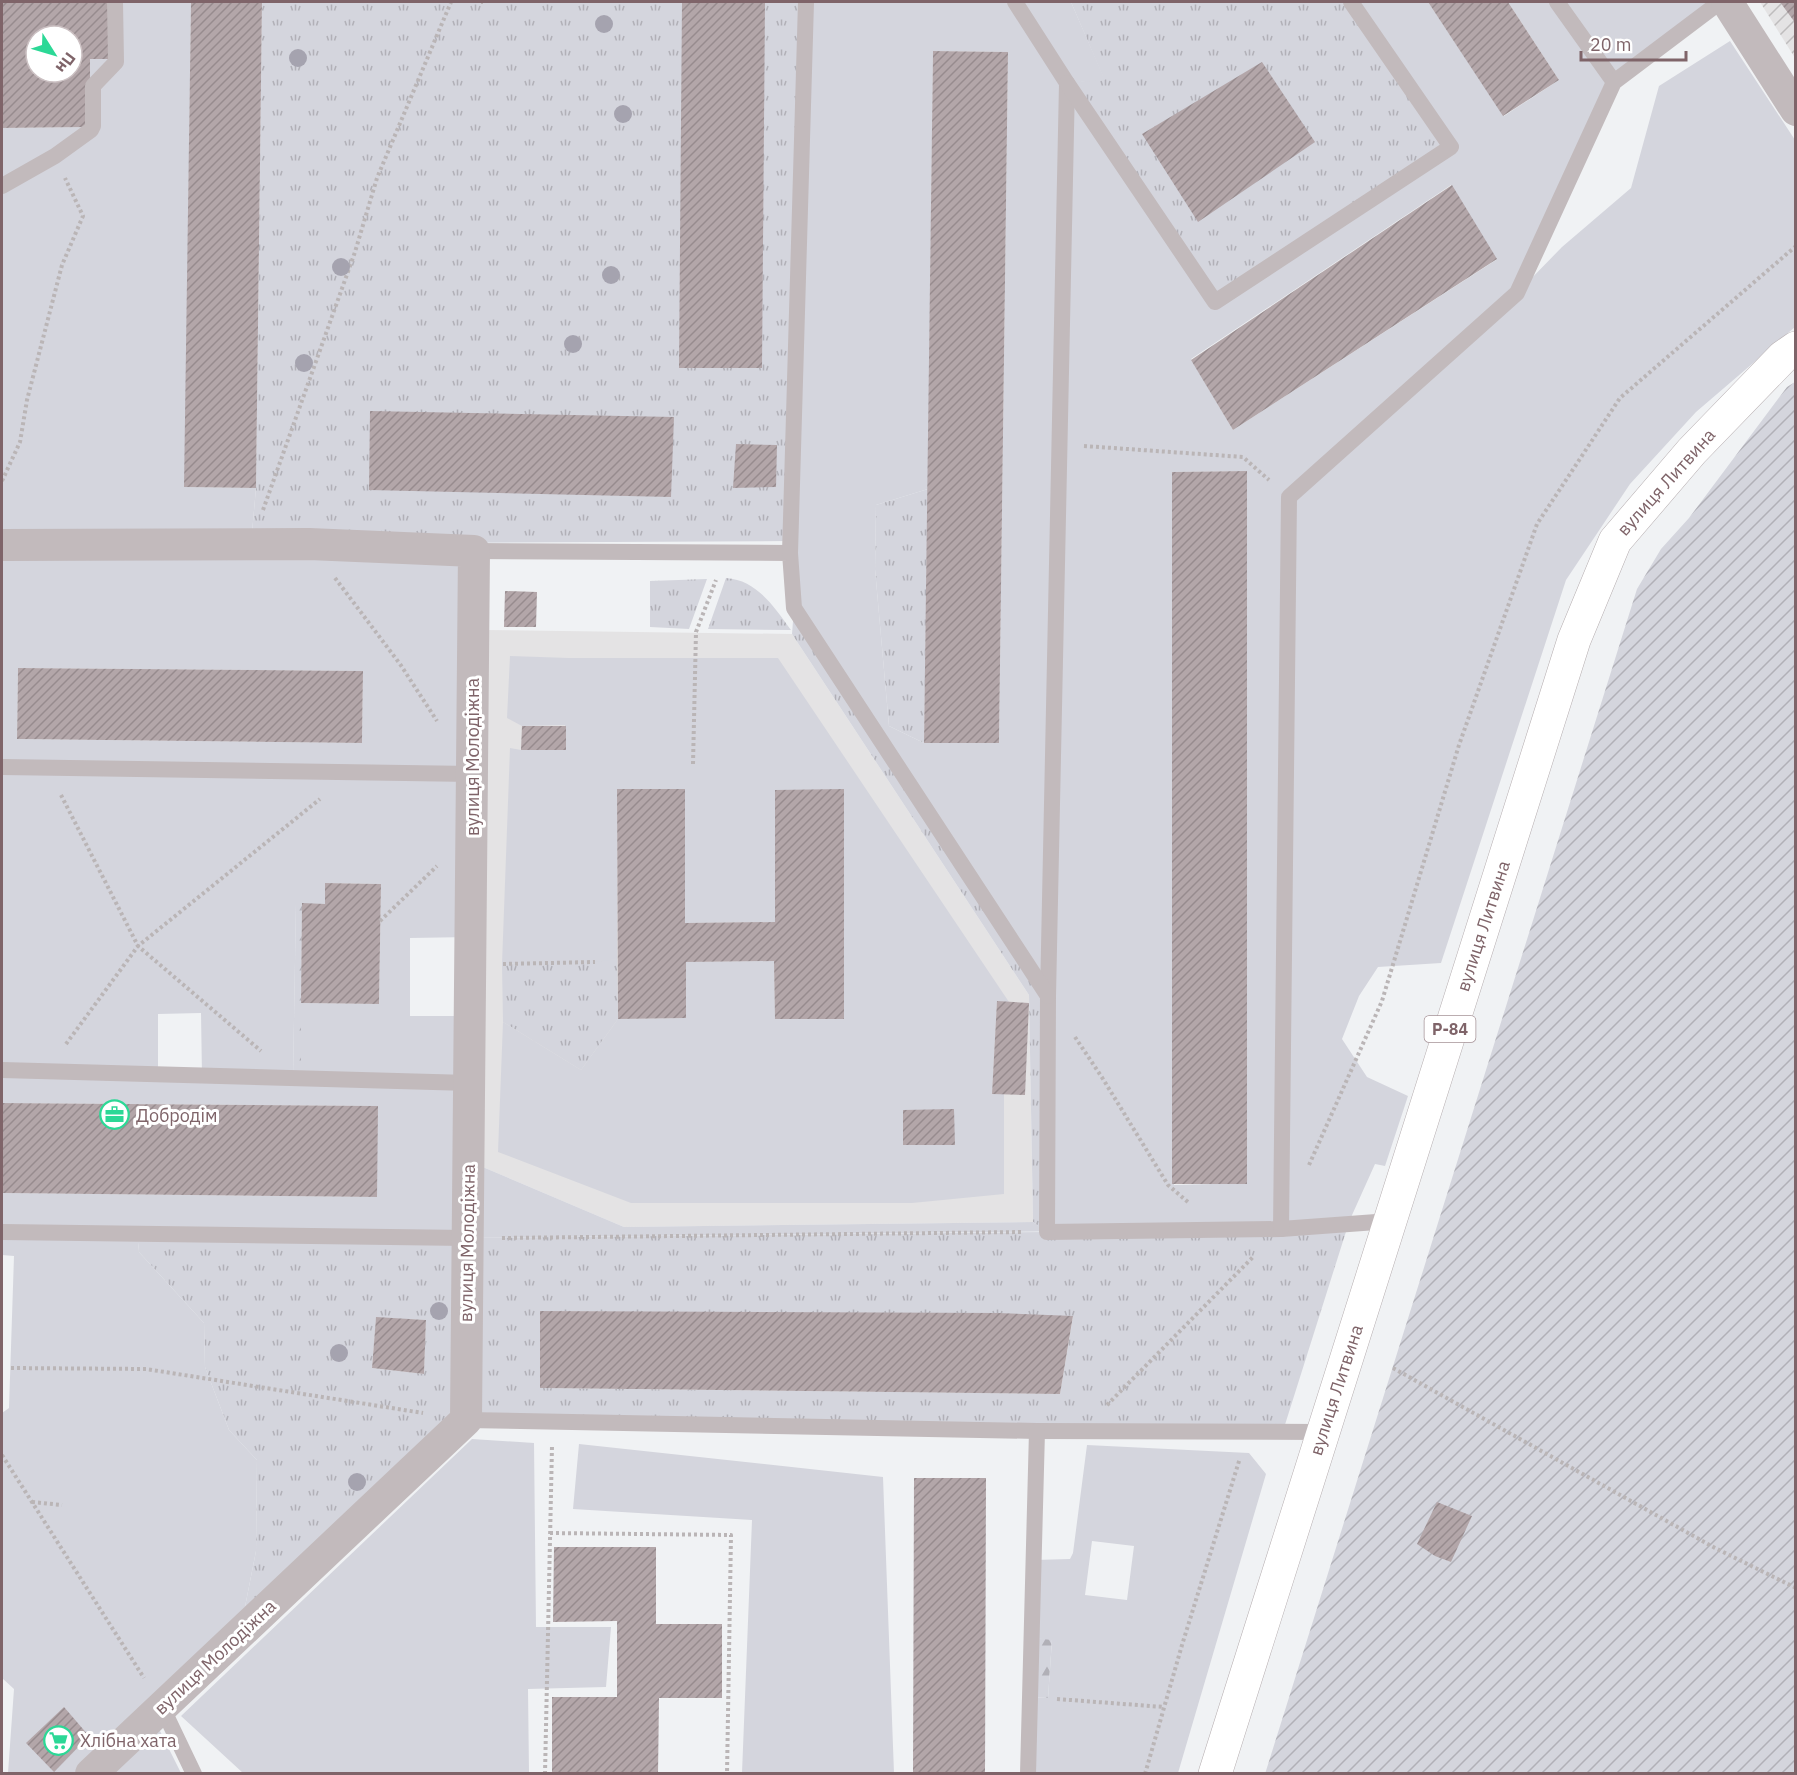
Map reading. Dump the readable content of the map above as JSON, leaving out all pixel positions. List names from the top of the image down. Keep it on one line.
{"streets":{"main road":["вулиця Литвина","Р-84"],"street":["вулиця Молодіжна"]},"places":{"office":["Добродім"],"supermarket":["Хлібна хата"]},"scale_bar":"20 m","north":"bottom right"}
